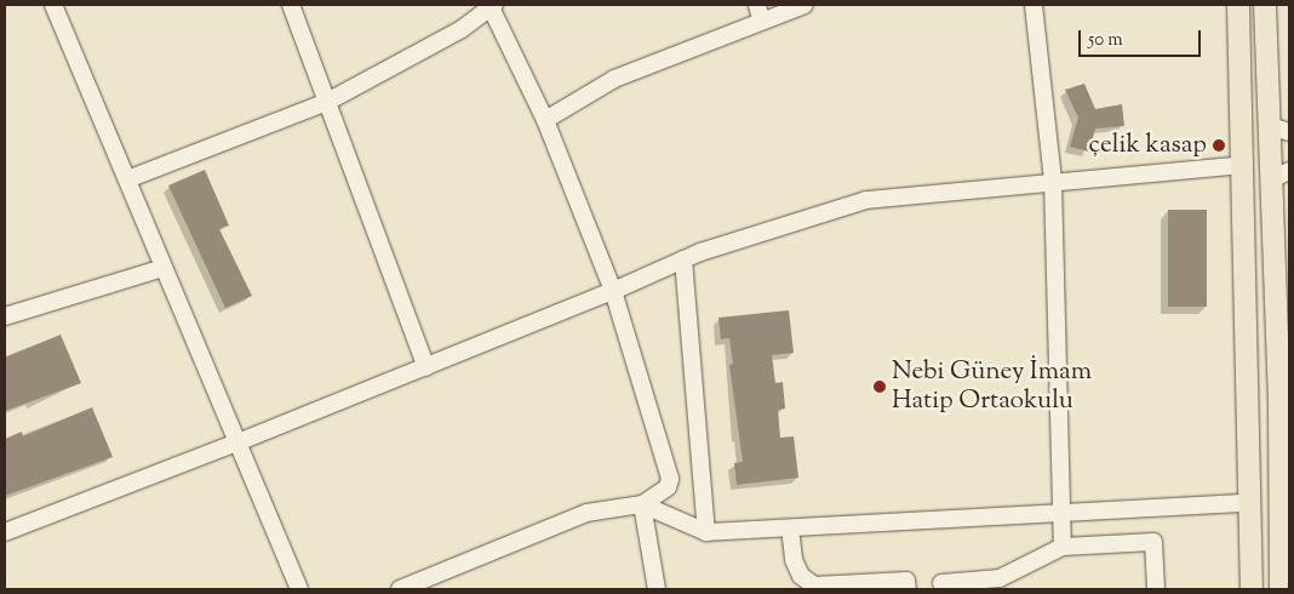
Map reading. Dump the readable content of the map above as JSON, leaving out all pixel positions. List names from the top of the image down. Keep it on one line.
{"places":["çelik kasap","Nebi Güney İmam Hatip Ortaokulu"],"scale_bar":"50 m"}
